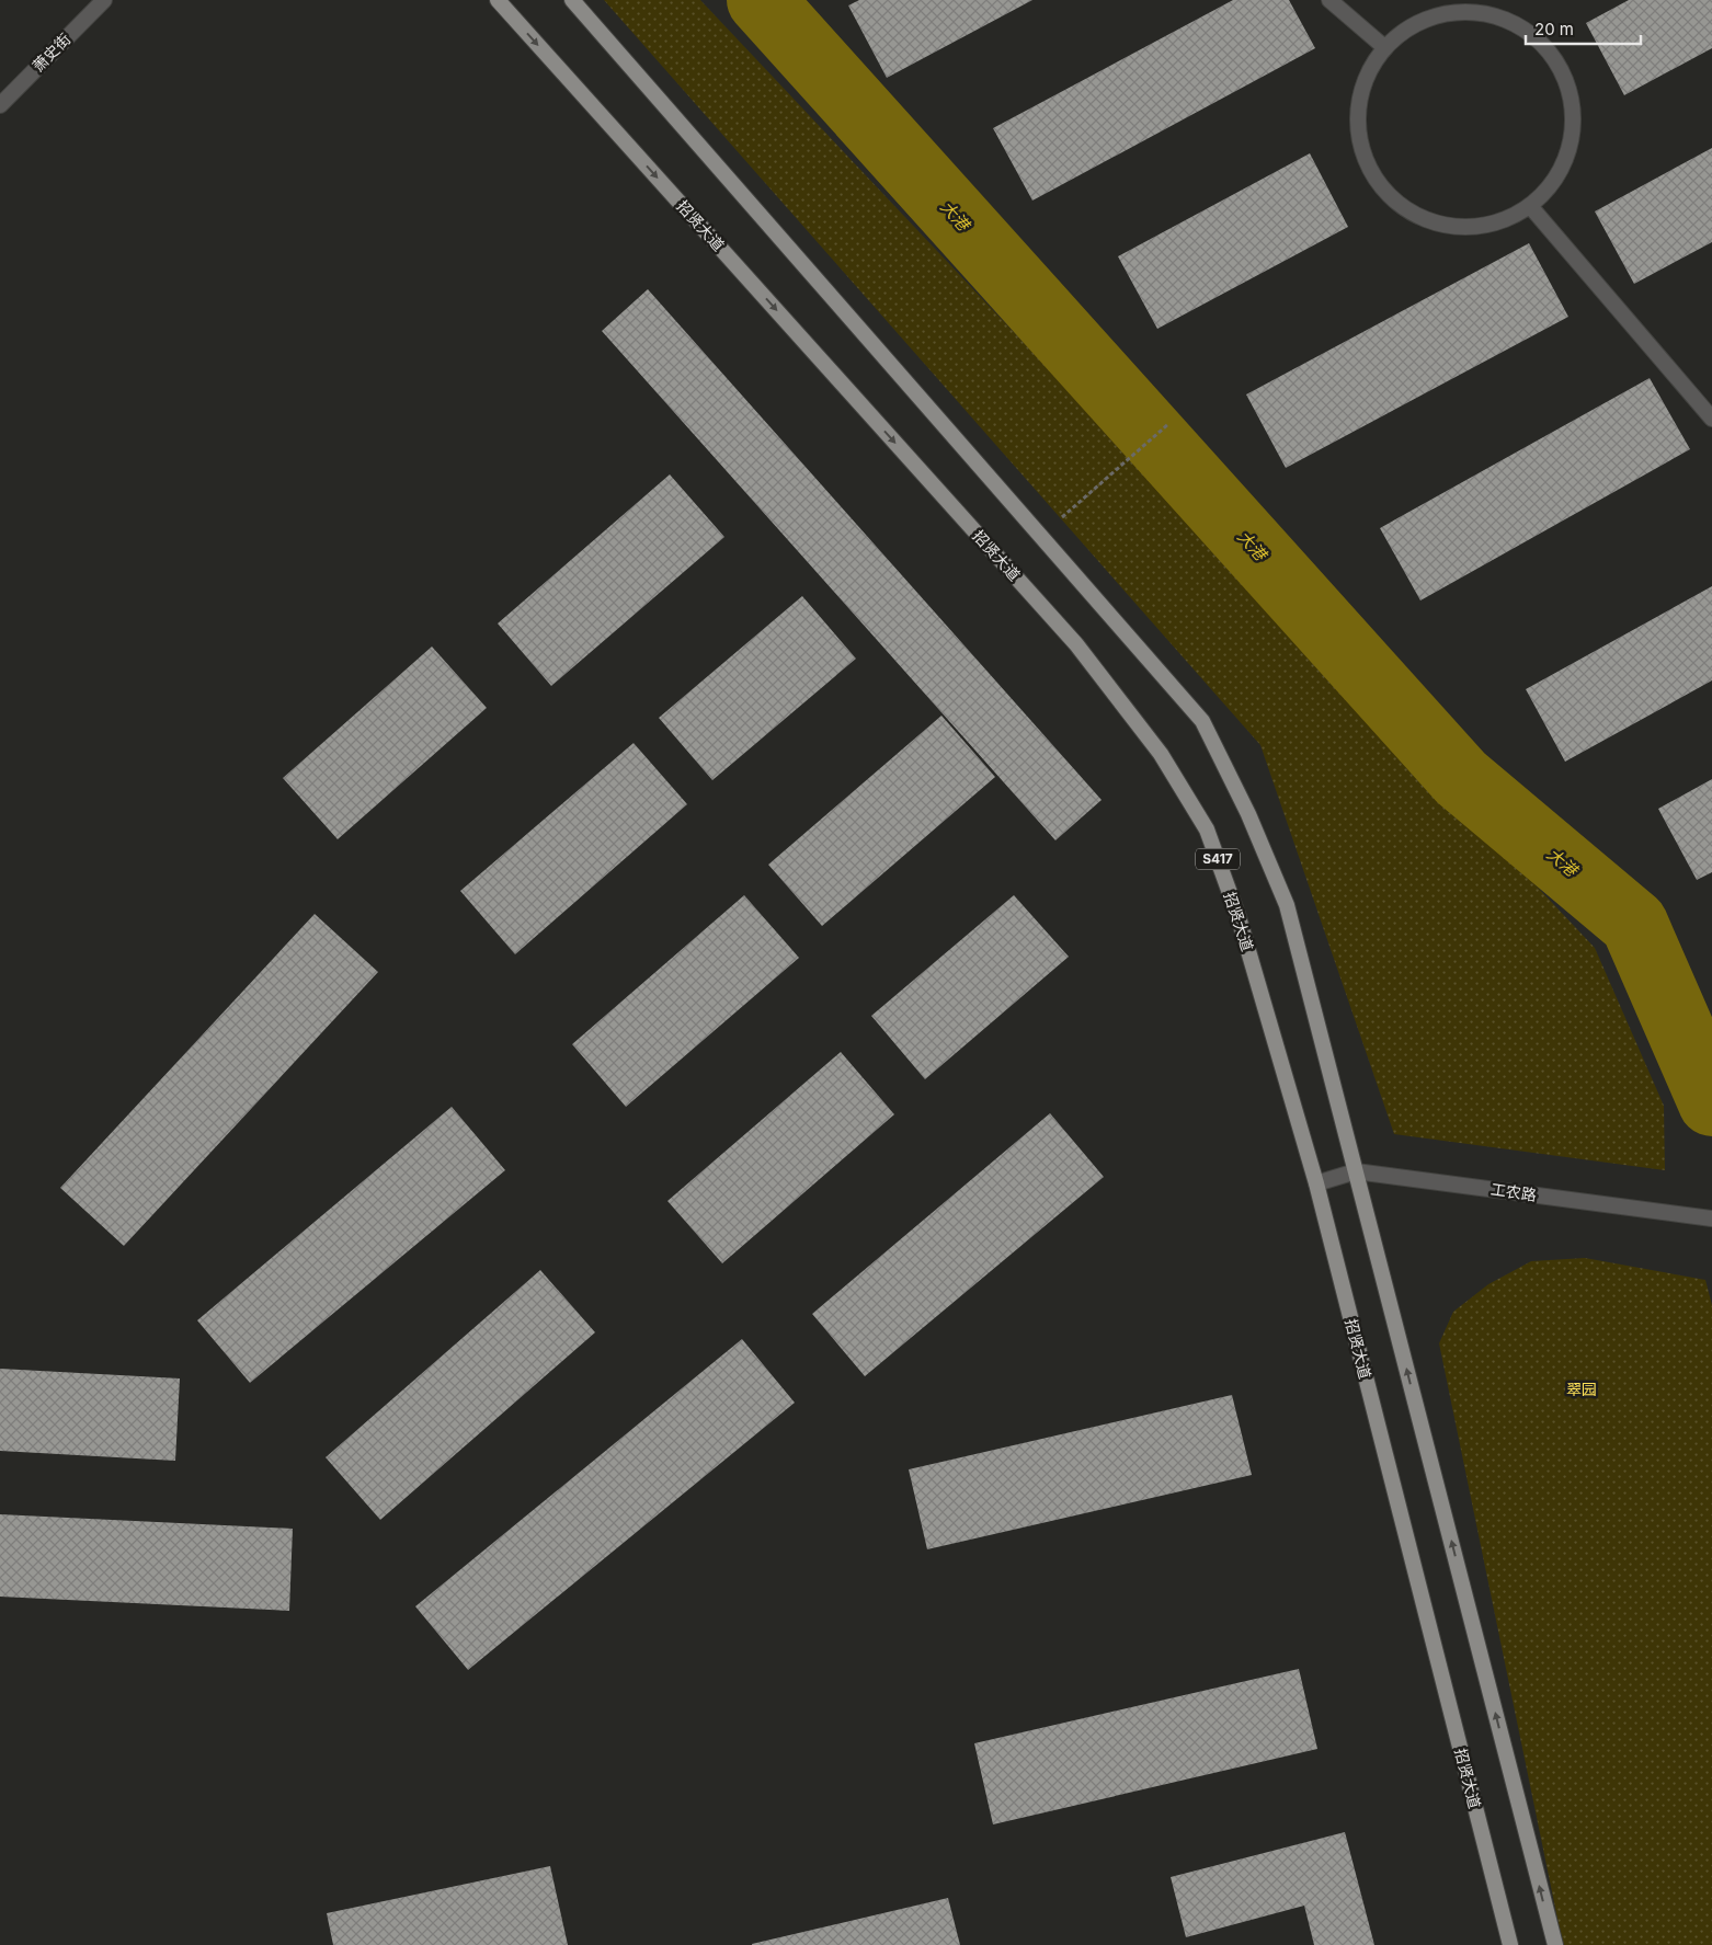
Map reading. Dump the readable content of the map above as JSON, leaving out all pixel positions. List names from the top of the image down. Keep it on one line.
{"streets":{"main road":["招贤大道","S417"],"street":["萧史街","工农路"]},"crossings":[["招贤大道","工农路"],["S417","工农路"]],"water":["大港"],"parks":["翠园"],"scale_bar":"20 m"}
